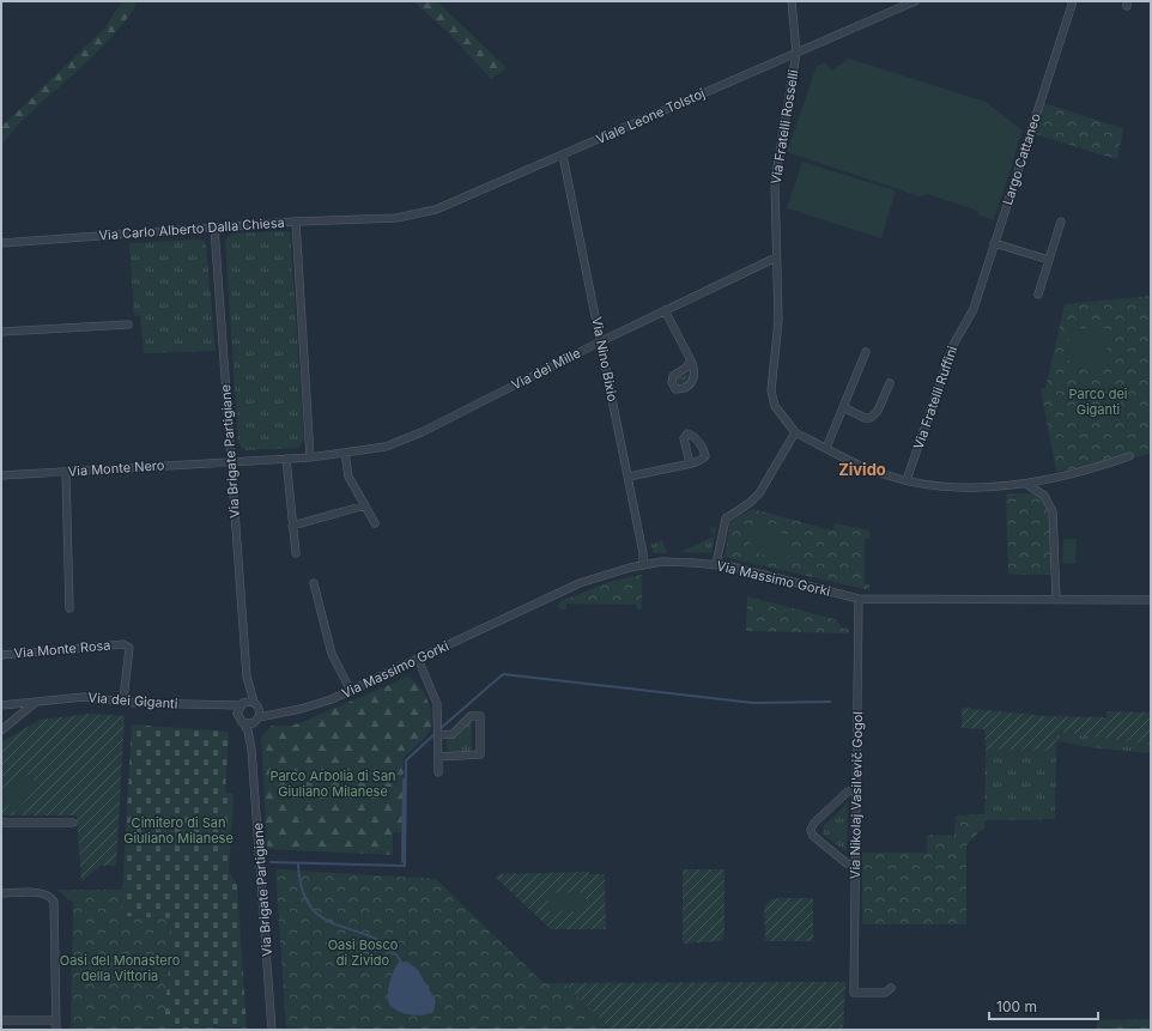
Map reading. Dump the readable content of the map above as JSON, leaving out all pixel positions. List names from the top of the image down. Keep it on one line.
{"streets":{"street":["Viale Leone Tolstoj","Via Fratelli Rosselli","Largo Cattaneo","Via Carlo Alberto Dalla Chiesa","Via Nino Bixio","Via dei Mille","Via Fratelli Ruffini","Via Brigate Partigiane","Via Monte Nero","Via Massimo Gorki","Via Monte Rosa","Via dei Giganti","Via Nikolaj Vasil'evič Gogol"]},"crossings":[["Viale Leone Tolstoj","Via Fratelli Rosselli"],["Viale Leone Tolstoj","Via Carlo Alberto Dalla Chiesa"],["Viale Leone Tolstoj","Via Nino Bixio"],["Via Fratelli Rosselli","Via dei Mille"],["Largo Cattaneo","Via Fratelli Ruffini"],["Via Carlo Alberto Dalla Chiesa","Via Brigate Partigiane"],["Via Nino Bixio","Via dei Mille"],["Via Nino Bixio","Via Massimo Gorki"],["Via dei Mille","Via Brigate Partigiane"],["Via dei Mille","Via Monte Nero"],["Via Brigate Partigiane","Via Monte Nero"],["Via Brigate Partigiane","Via Massimo Gorki"],["Via Brigate Partigiane","Via dei Giganti"],["Via Massimo Gorki","Via dei Giganti"],["Via Massimo Gorki","Via Nikolaj Vasil'evič Gogol"],["Via Monte Rosa","Via dei Giganti"]],"districts":["Zivido"],"parks":["Parco dei Giganti","Parco Arbolia di San Giuliano Milanese","Cimitero di San Giuliano Milanese","Oasi Bosco di Zivido","Oasi del Monastero della Vittoria"],"scale_bar":"100 m"}
